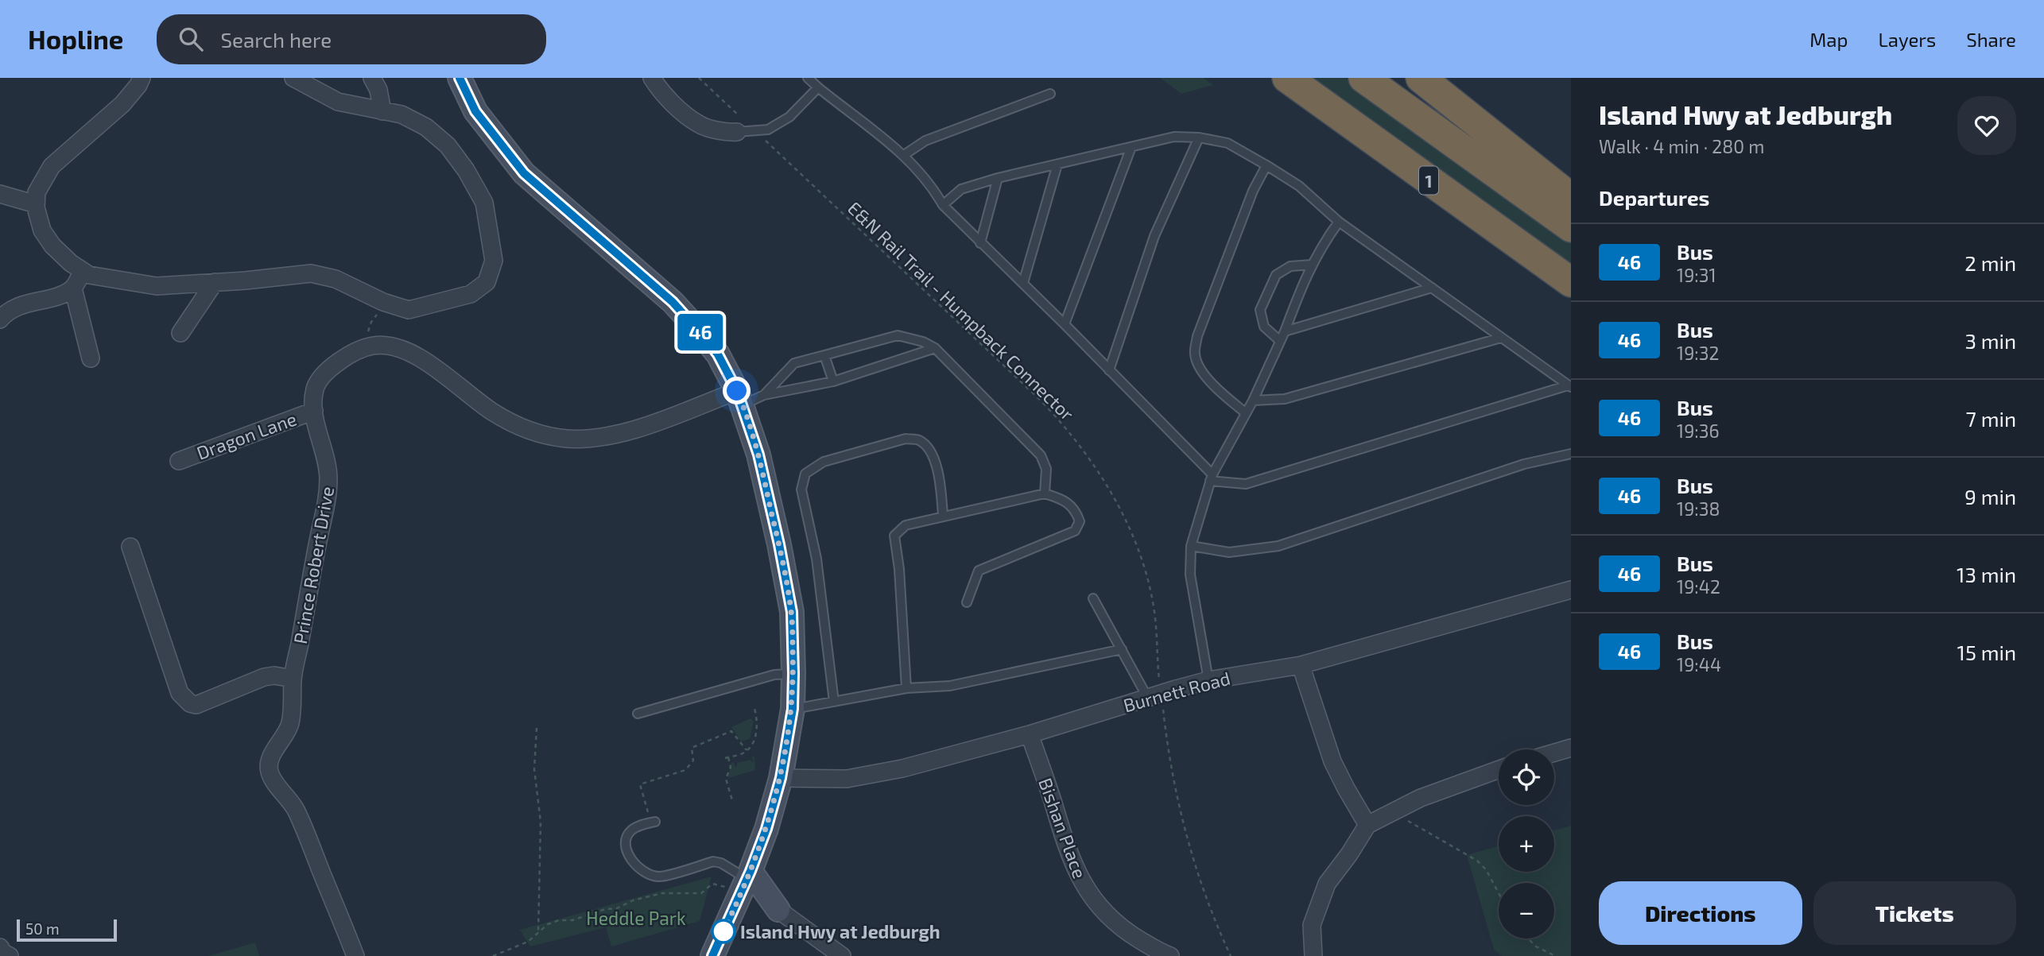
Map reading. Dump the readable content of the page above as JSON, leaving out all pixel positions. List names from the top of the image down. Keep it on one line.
{"streets":{"highway":["1"],"street":["Dragon Lane","Prince Robert Drive","Burnett Road","Bishan Place"],"path":["E&N Rail Trail - Humpback Connector"]},"crossings":[["E&N Rail Trail - Humpback Connector","Burnett Road"],["Dragon Lane","Prince Robert Drive"],["Burnett Road","Bishan Place"]],"parks":["Heddle Park"],"places":["Island Hwy at Jedburgh"],"lines":["bus line 46"],"scale_bar":"50 m","page":{"header":"Hopline","search":"Search here","nav":["Map","Layers","Share"],"on_map":"46","heading":[["Island Hwy at Jedburgh","Walk · 4 min · 280 m"],"Departures"],"list":[{"mark":"46","name":"Bus","note":"19:31","value":"2 min"},{"mark":"46","name":"Bus","note":"19:32","value":"3 min"},{"mark":"46","name":"Bus","note":"19:36","value":"7 min"},{"mark":"46","name":"Bus","note":"19:38","value":"9 min"},{"mark":"46","name":"Bus","note":"19:42","value":"13 min"},{"mark":"46","name":"Bus","note":"19:44","value":"15 min"}],"map_buttons":["+","−"],"buttons":["Directions","Tickets"],"scale":"50 m"}}
